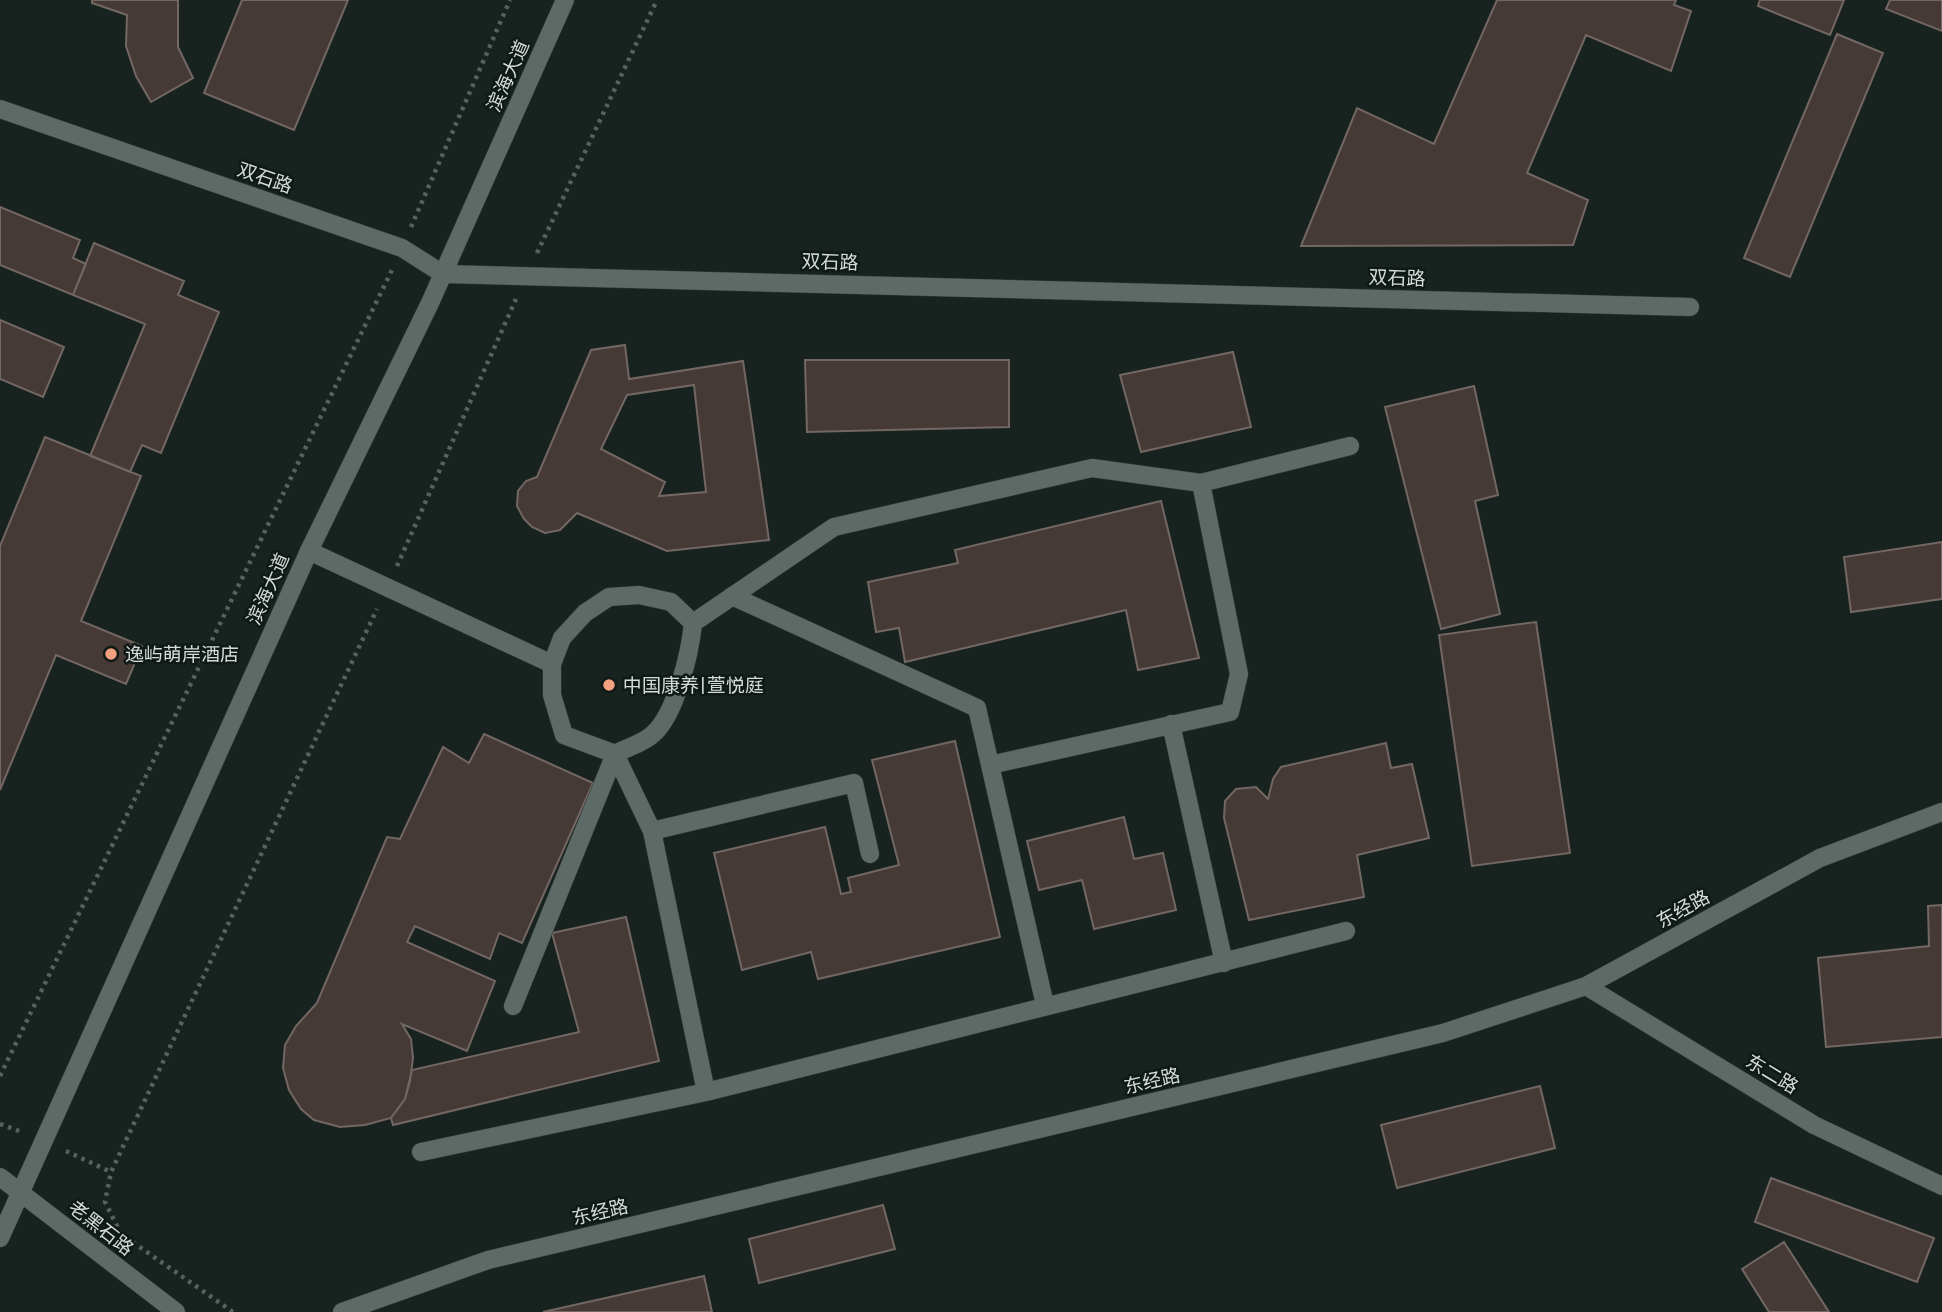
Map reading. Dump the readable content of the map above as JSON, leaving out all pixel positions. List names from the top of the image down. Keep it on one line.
{"streets":{"main road":["滨海大道","双石路","东经路","东二路","老黑石路"]},"crossings":[["滨海大道","双石路"],["滨海大道","老黑石路"],["东经路","东二路"]],"places":["逸屿萌岸酒店","中国康养|萱悦庭"]}
